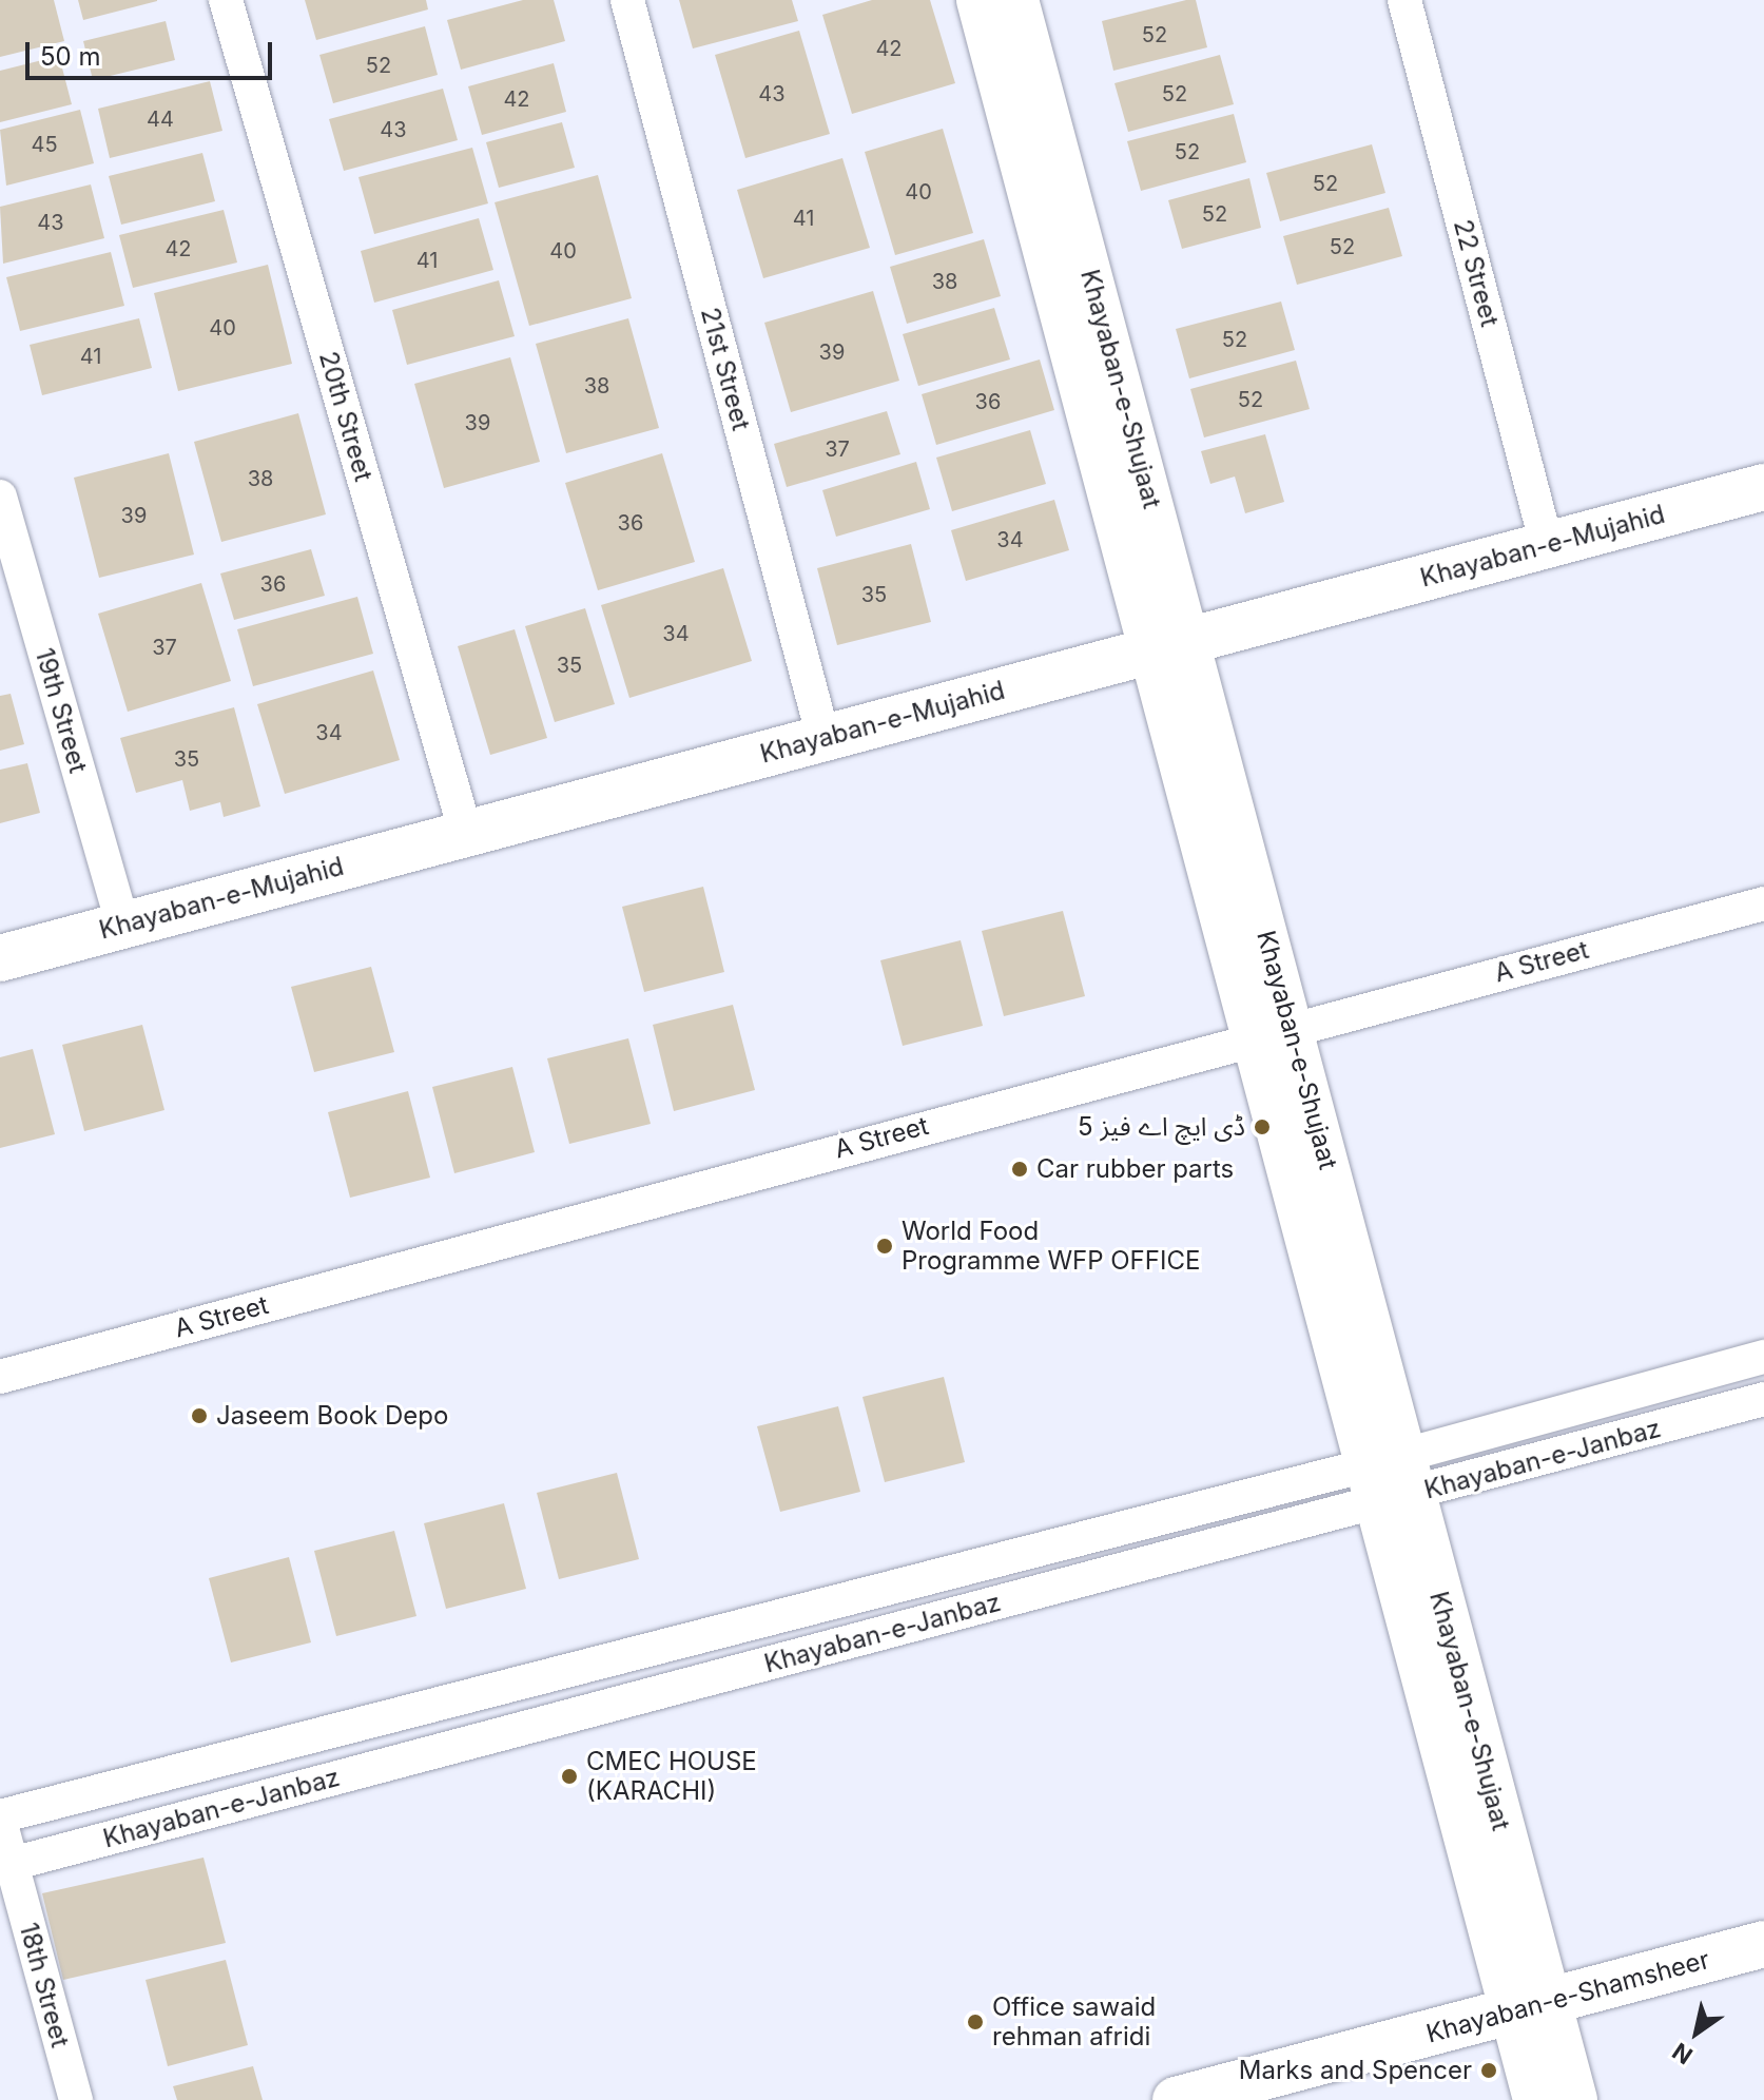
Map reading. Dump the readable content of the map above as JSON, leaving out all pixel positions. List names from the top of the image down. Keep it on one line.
{"streets":{"main road":["Khayaban-e-Shujaat","Khayaban-e-Mujahid","Khayaban-e-Shamsheer"],"street":["22 Street","21st Street","20th Street","19th Street","A Street","Khayaban-e-Janbaz","18th Street"]},"crossings":[["22 Street","Khayaban-e-Mujahid"],["21st Street","Khayaban-e-Mujahid"],["Khayaban-e-Shujaat","Khayaban-e-Mujahid"],["Khayaban-e-Shujaat","A Street"],["Khayaban-e-Shujaat","Khayaban-e-Janbaz"],["Khayaban-e-Shujaat","Khayaban-e-Shamsheer"],["20th Street","Khayaban-e-Mujahid"],["Khayaban-e-Mujahid","19th Street"],["Khayaban-e-Janbaz","18th Street"]],"places":["5 ڈی ایچ اے فیز","Car rubber parts","World Food Programme WFP OFFICE","Jaseem Book Depo","CMEC HOUSE (KARACHI)","Office sawaid rehman afridi","Marks and Spencer"],"house_numbers":["52","42","52","43","52","42","44","43","45","52","52","40","52","41","43","52","42","40","41","38","40","52","39","41","38","52","36","39","37","38","39","36","34","36","35","34","37","35","34","35"],"scale_bar":"50 m","north":"bottom left"}
